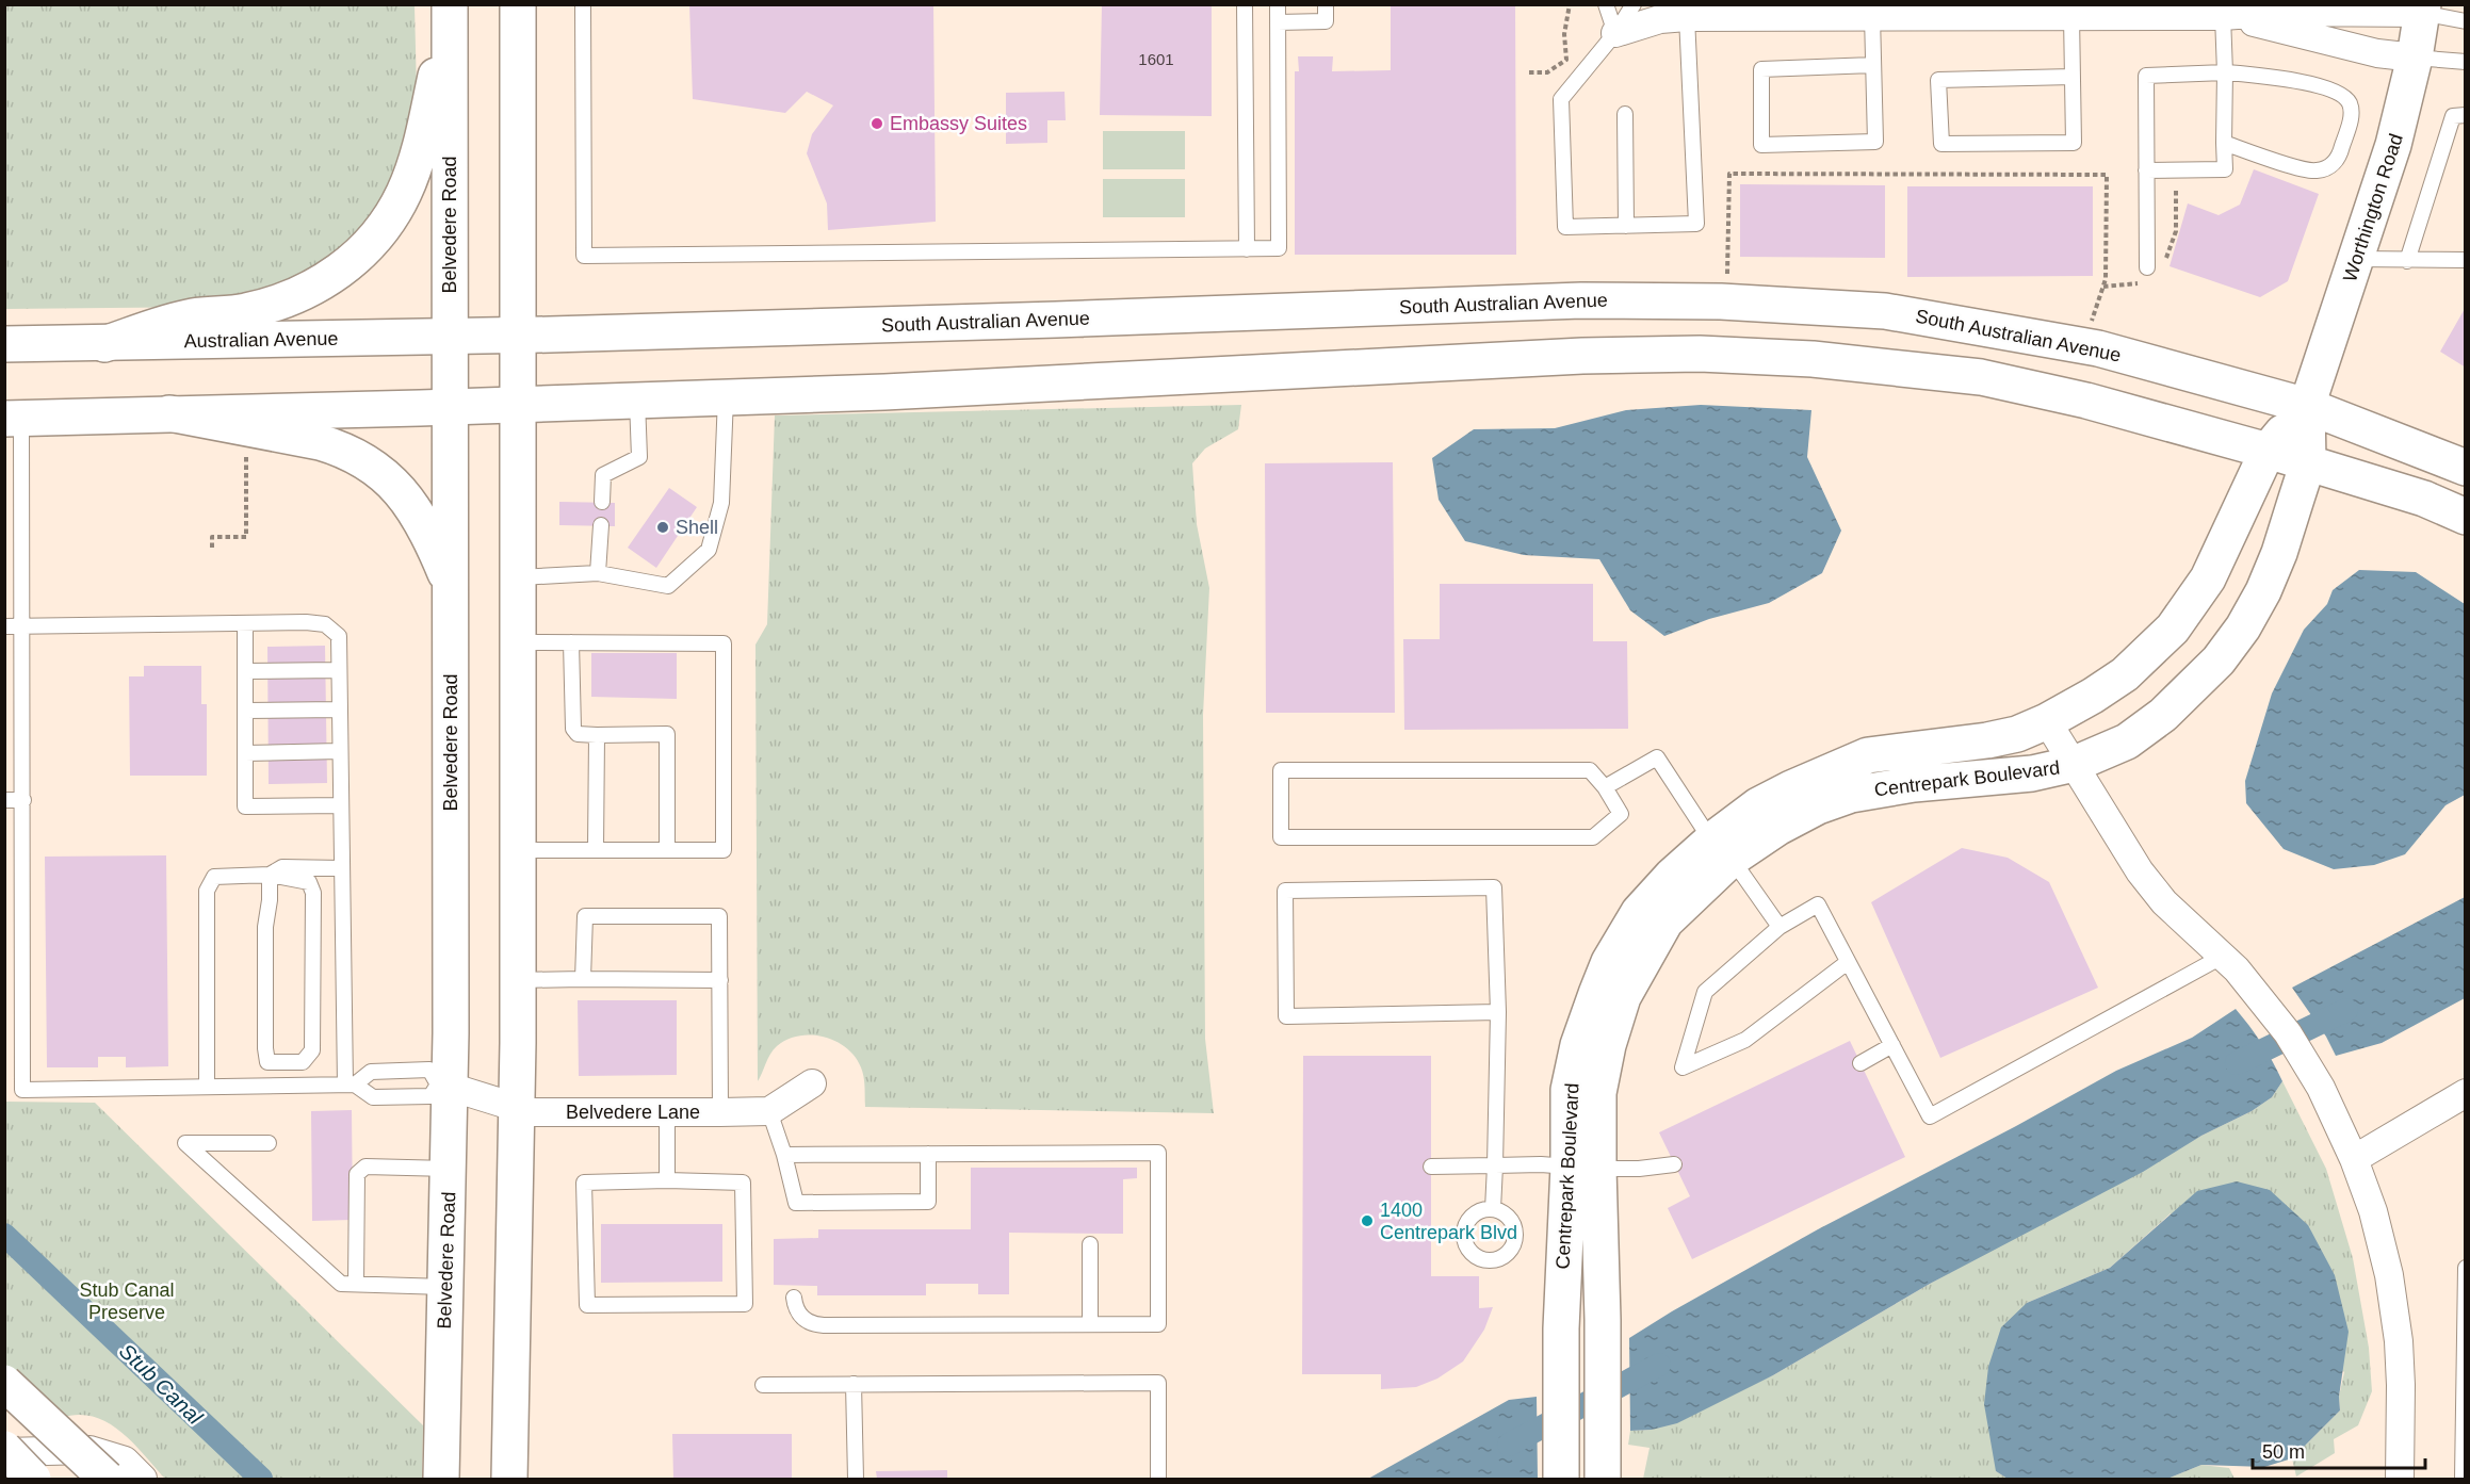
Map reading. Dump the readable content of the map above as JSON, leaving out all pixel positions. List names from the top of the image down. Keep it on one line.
{"streets":{"main road":["Worthington Road","Belvedere Road","South Australian Avenue","Australian Avenue","Centrepark Boulevard"],"street":["Belvedere Lane"]},"crossings":[["Worthington Road","South Australian Avenue"],["Worthington Road","Centrepark Boulevard"],["Belvedere Road","Australian Avenue"],["Belvedere Road","Belvedere Lane"],["South Australian Avenue","Australian Avenue"],["South Australian Avenue","Centrepark Boulevard"]],"water":["Stub Canal"],"parks":["Stub Canal Preserve"],"places":["Embassy Suites","Shell","1400 Centrepark Blvd"],"house_numbers":["1601"],"scale_bar":"50 m"}
